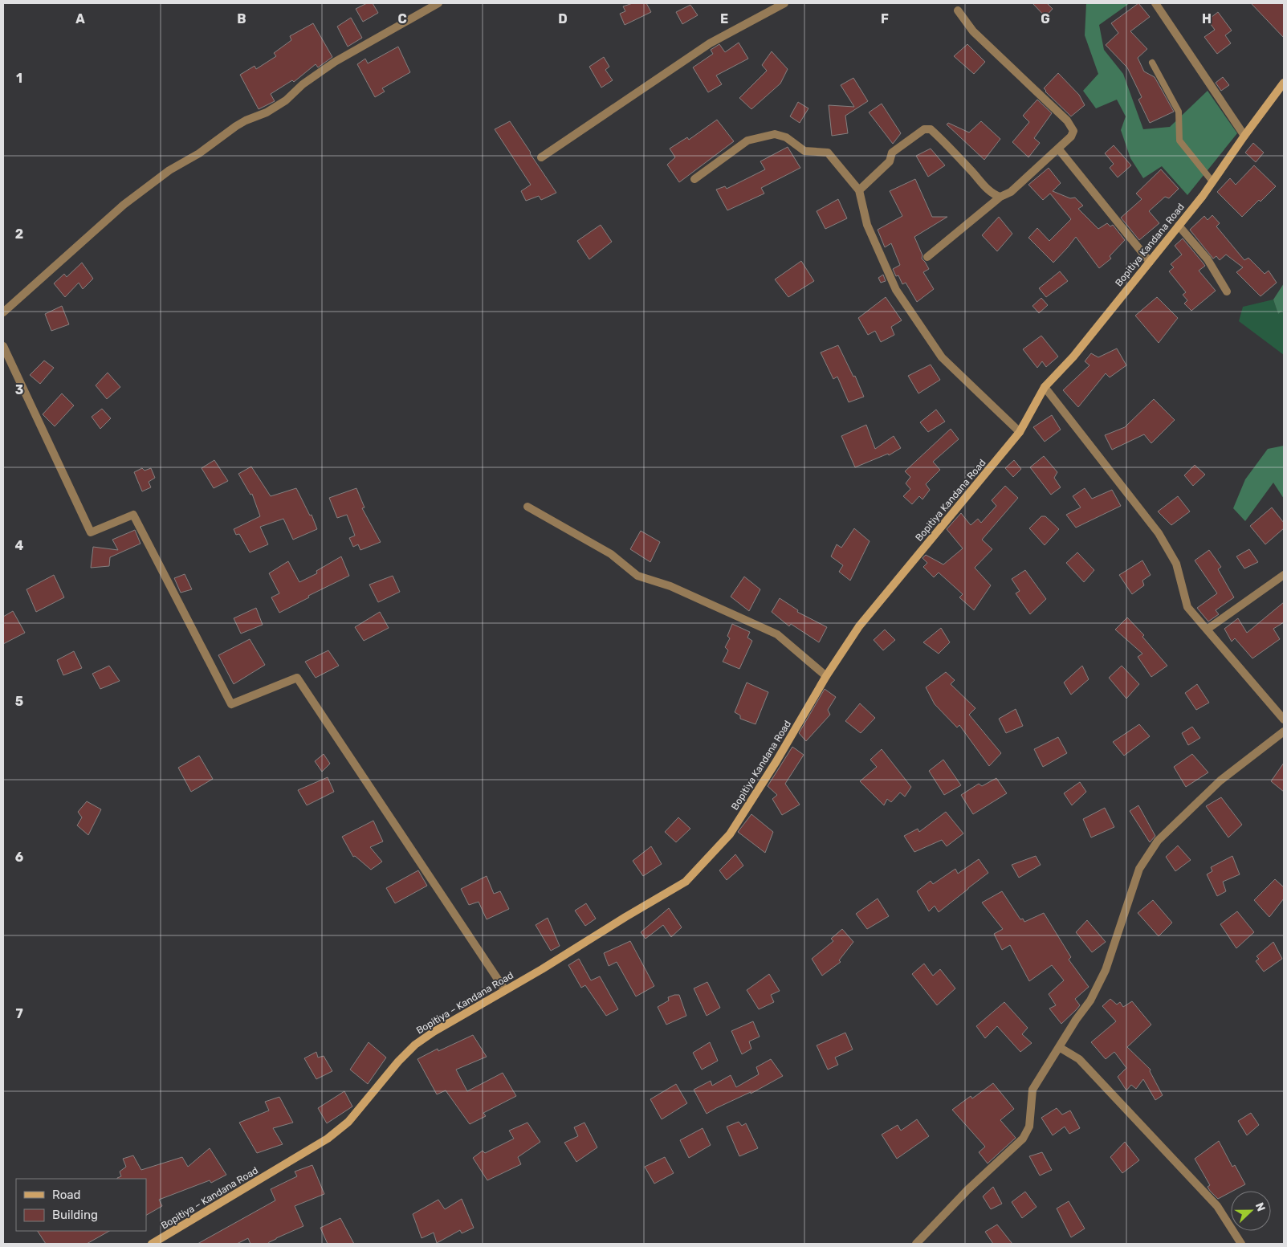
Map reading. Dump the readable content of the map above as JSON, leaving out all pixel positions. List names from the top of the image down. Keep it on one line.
{"streets":{"main road":["Bopitiya Kandana Road","Bopitiya – Kandana Road"]},"crossings":[["Bopitiya Kandana Road","Bopitiya – Kandana Road"]],"legend":["Road","Building"],"north":"right","grid":{"columns":["A","B","C","D","E","F","G","H"],"rows":["1","2","3","4","5","6","7"]}}
